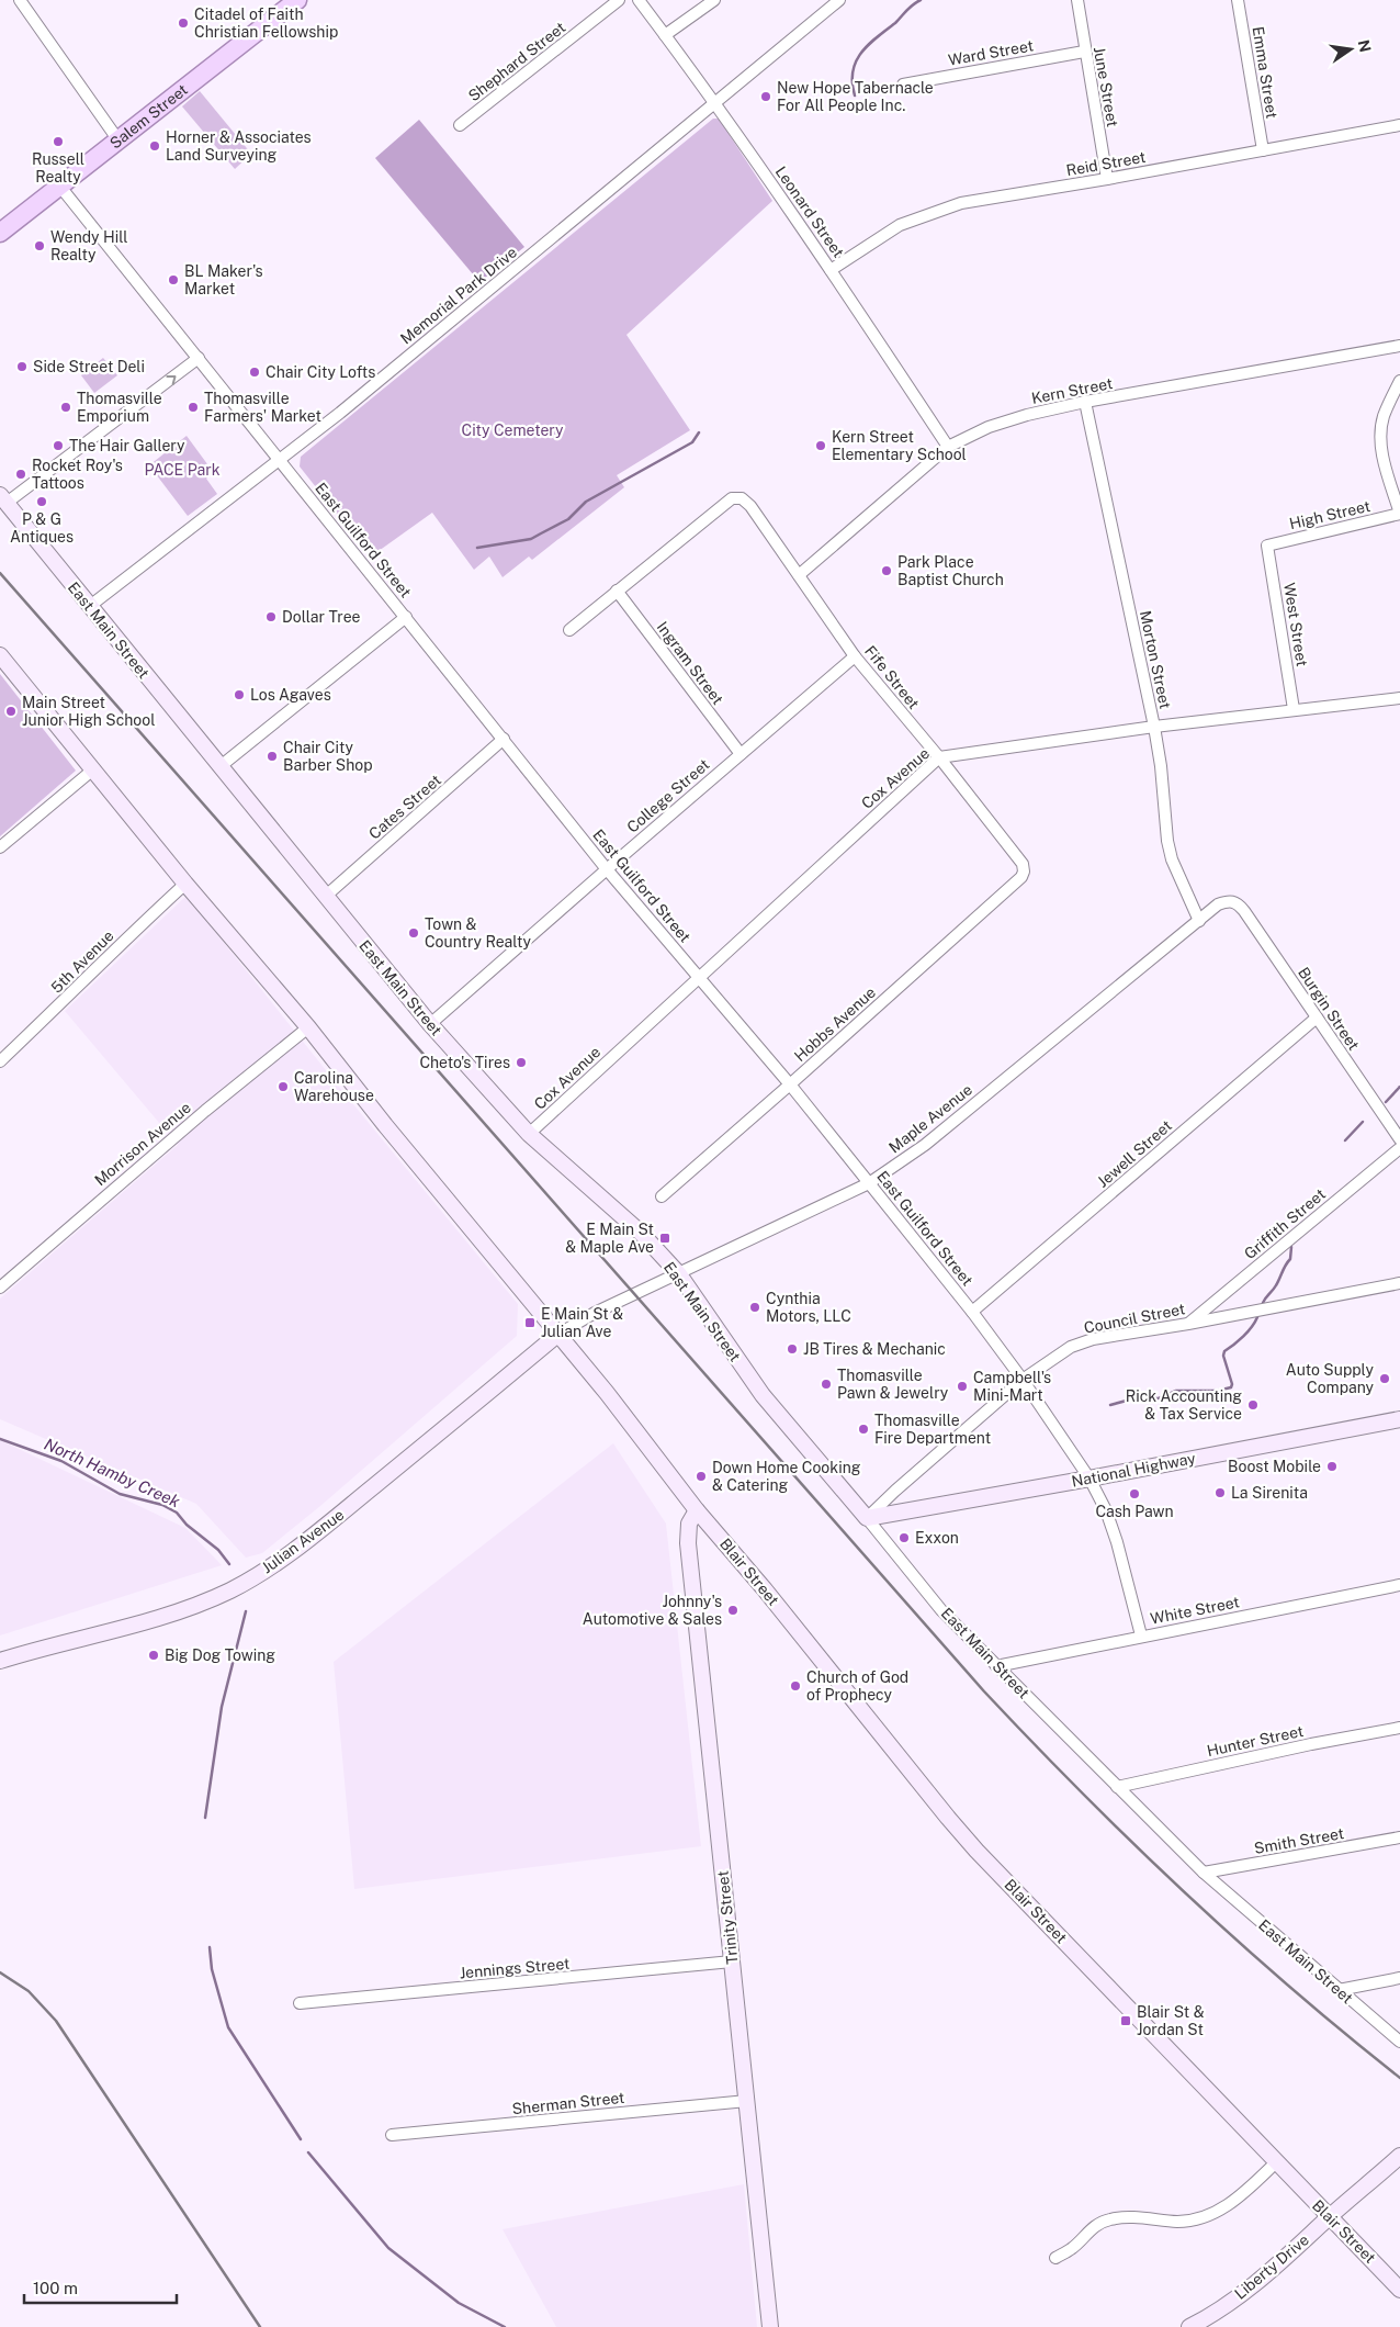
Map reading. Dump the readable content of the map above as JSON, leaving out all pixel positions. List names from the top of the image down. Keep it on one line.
{"streets":{"main road":["Salem Street"],"street":["Ward Street","Shephard Street","Emma Street","June Street","Reid Street","Leonard Street","Memorial Park Drive","Kern Street","High Street","East Guilford Street","West Street","East Main Street","Morton Street","Ingram Street","Fife Street","Cox Avenue","College Street","Cates Street","5th Avenue","Burgin Street","Hobbs Avenue","Maple Avenue","Morrison Avenue","Jewell Street","Griffith Street","Council Street","National Highway","Julian Avenue","Blair Street","White Street","Hunter Street","Smith Street","Trinity Street","Jennings Street","Sherman Street","Liberty Drive"]},"crossings":[["Ward Street","June Street"],["Emma Street","Reid Street"],["June Street","Reid Street"],["Salem Street","East Guilford Street"],["Reid Street","Leonard Street"],["Leonard Street","Memorial Park Drive"],["Leonard Street","Kern Street"],["Memorial Park Drive","East Guilford Street"],["Memorial Park Drive","East Main Street"],["Kern Street","Morton Street"],["Kern Street","Fife Street"],["High Street","West Street"],["East Guilford Street","Cox Avenue"],["East Guilford Street","College Street"],["East Guilford Street","Cates Street"],["East Guilford Street","Hobbs Avenue"],["East Guilford Street","Maple Avenue"],["East Guilford Street","Jewell Street"],["East Guilford Street","Council Street"],["East Guilford Street","National Highway"],["East Guilford Street","White Street"],["West Street","Cox Avenue"],["East Main Street","Cox Avenue"],["East Main Street","College Street"],["East Main Street","Cates Street"],["East Main Street","Maple Avenue"],["East Main Street","Council Street"],["East Main Street","National Highway"],["East Main Street","White Street"],["East Main Street","Hunter Street"],["East Main Street","Smith Street"],["Morton Street","Cox Avenue"],["Morton Street","Maple Avenue"],["Ingram Street","Fife Street"],["Ingram Street","College Street"],["Fife Street","Cox Avenue"],["Fife Street","College Street"],["Fife Street","Hobbs Avenue"],["Burgin Street","Maple Avenue"],["Burgin Street","Jewell Street"],["Maple Avenue","Julian Avenue"],["Griffith Street","Council Street"],["Council Street","National Highway"],["Blair Street","Trinity Street"],["Blair Street","Liberty Drive"],["Trinity Street","Jennings Street"],["Trinity Street","Sherman Street"]],"water":["North Hamby Creek"],"parks":["City Cemetery","PACE Park"],"places":{"other":["Citadel of Faith Christian Fellowship","New Hope Tabernacle For All People Inc.","Russell Realty","Horner & Associates Land Surveying","Wendy Hill Realty","BL Maker's Market","Side Street Deli","Chair City Lofts","Thomasville Emporium","Thomasville Farmers' Market","The Hair Gallery","Kern Street Elementary School","Rocket Roy's Tattoos","P & G Antiques","Park Place Baptist Church","Dollar Tree","Los Agaves","Main Street Junior High School","Chair City Barber Shop","Town & Country Realty","Cheto's Tires","Carolina Warehouse","Cynthia Motors, LLC","JB Tires & Mechanic","Auto Supply Company","Thomasville Pawn & Jewelry","Campbell's Mini-Mart","Rick Accounting & Tax Service","Thomasville Fire Department","Boost Mobile","Down Home Cooking & Catering","La Sirenita","Cash Pawn","Exxon","Johnny's Automotive & Sales","Big Dog Towing","Church of God of Prophecy"],"transit":["E Main St & Maple Ave","E Main St & Julian Ave","Blair St & Jordan St"]},"scale_bar":"100 m","north":"right"}
